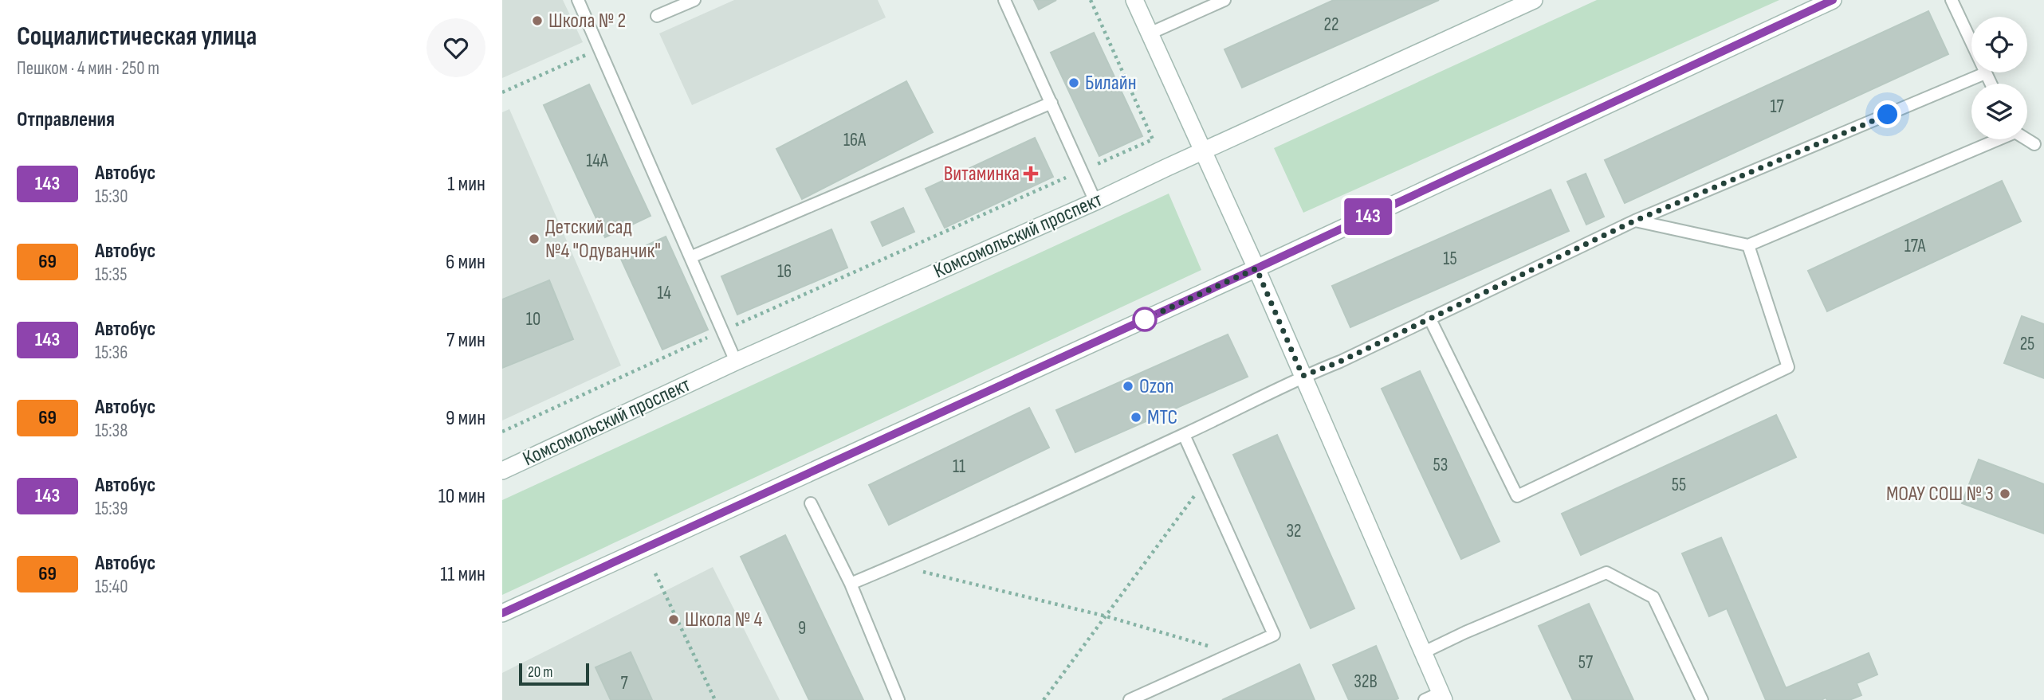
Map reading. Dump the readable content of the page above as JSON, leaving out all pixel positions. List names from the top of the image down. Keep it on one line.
{"streets":{"main road":["Комсомольский проспект"]},"places":{"other":["Школа № 2","Билайн","Детский сад №4 \"Одуванчик\"","Ozon","МТС","МОАУ СОШ № 3","Школа № 4"],"health":["Витаминка"]},"lines":["bus line 143"],"house_numbers":["22","17","16А","14А","17А","15","16","14","10","25","53","11","55","32","9","57","32В","7"],"scale_bar":"20 m","page":{"heading":[["Социалистическая улица","Пешком · 4 мин · 250 m"],"Отправления"],"on_map":"143","list":[{"mark":"143","name":"Автобус","note":"15:30","value":"1 мин"},{"mark":"69","name":"Автобус","note":"15:35","value":"6 мин"},{"mark":"143","name":"Автобус","note":"15:36","value":"7 мин"},{"mark":"69","name":"Автобус","note":"15:38","value":"9 мин"},{"mark":"143","name":"Автобус","note":"15:39","value":"10 мин"},{"mark":"69","name":"Автобус","note":"15:40","value":"11 мин"}],"scale":"20 m"}}
